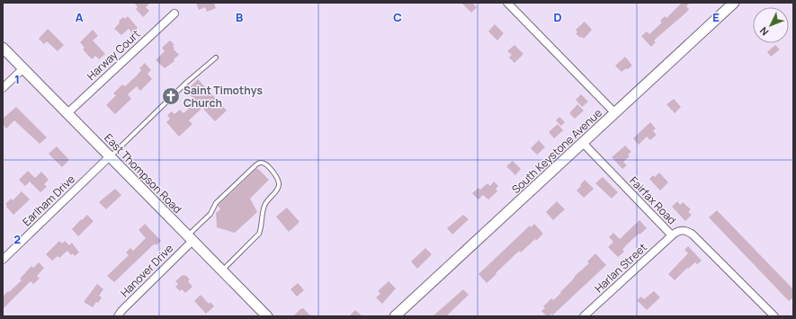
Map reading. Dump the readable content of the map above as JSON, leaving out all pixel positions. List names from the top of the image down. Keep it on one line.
{"streets":{"main road":["South Keystone Avenue","East Thompson Road"],"street":["Harway Court","Earlham Drive","Fairfax Road","Harlan Street","Hanover Drive"]},"crossings":[["Harway Court","East Thompson Road"],["South Keystone Avenue","Fairfax Road"],["East Thompson Road","Earlham Drive"],["East Thompson Road","Hanover Drive"],["Fairfax Road","Harlan Street"]],"places":{"church":["Saint Timothys Church"]},"north":"bottom left","grid":{"columns":["A","B","C","D","E"],"rows":["1","2"]}}
